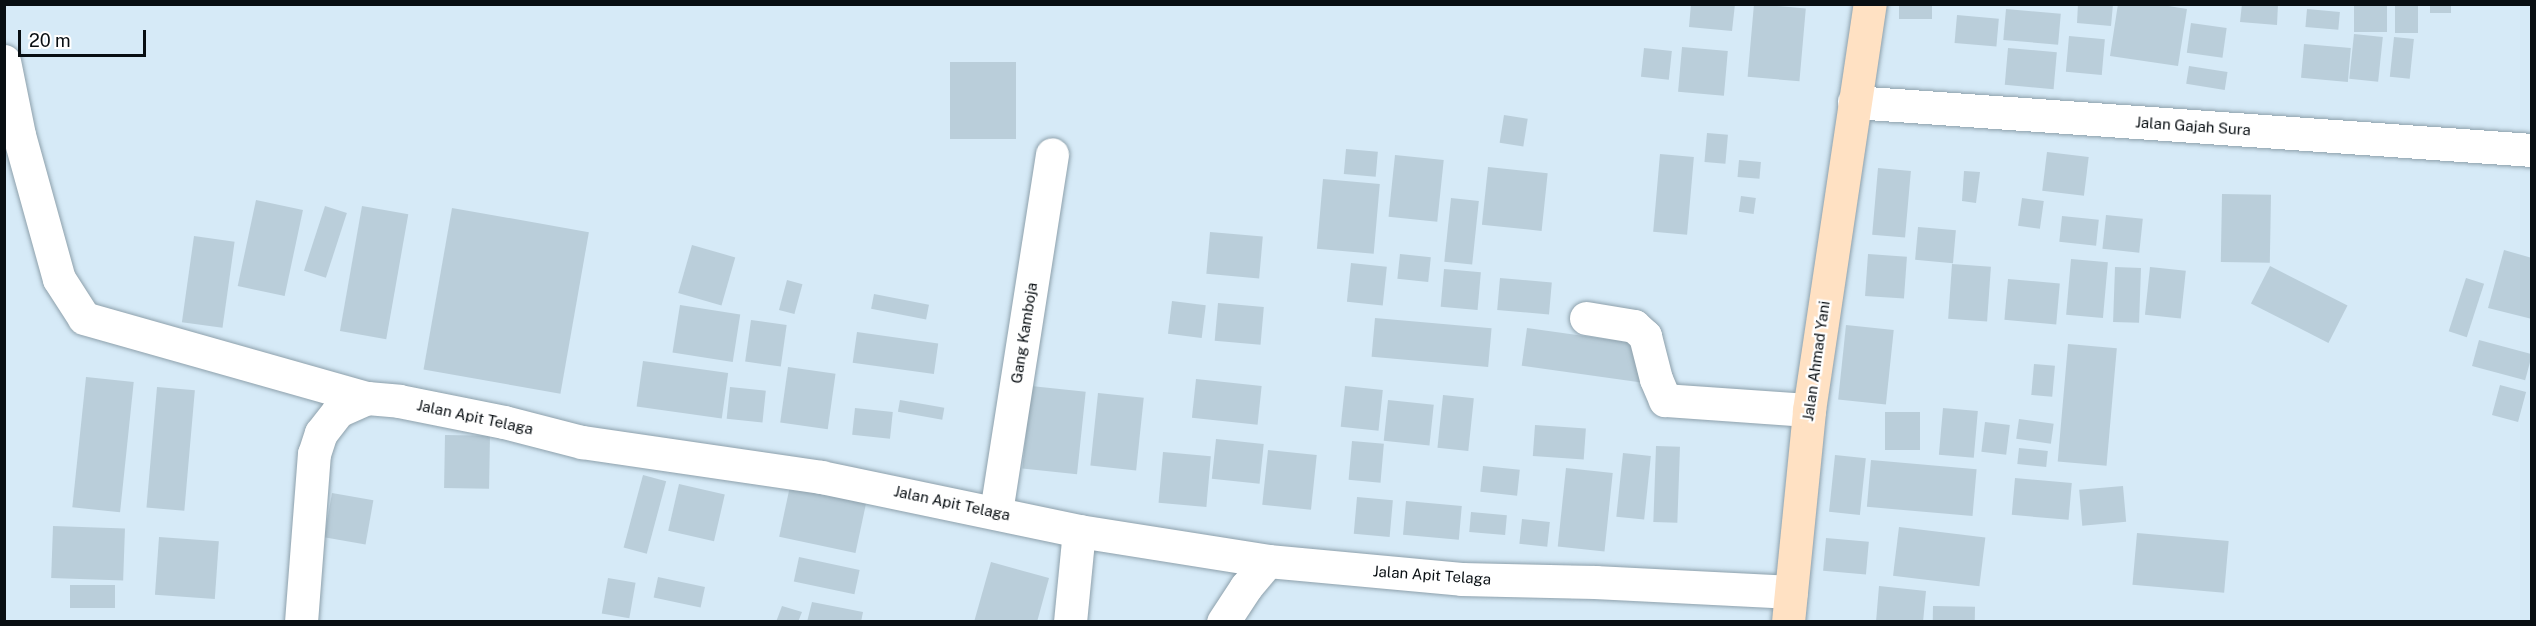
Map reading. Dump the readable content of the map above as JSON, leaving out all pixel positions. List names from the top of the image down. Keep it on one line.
{"streets":{"main road":["Jalan Ahmad Yani"],"street":["Jalan Gajah Sura","Gang Kamboja","Jalan Apit Telaga"]},"crossings":[["Jalan Gajah Sura","Jalan Ahmad Yani"],["Gang Kamboja","Jalan Apit Telaga"],["Jalan Ahmad Yani","Jalan Apit Telaga"]],"scale_bar":"20 m"}
